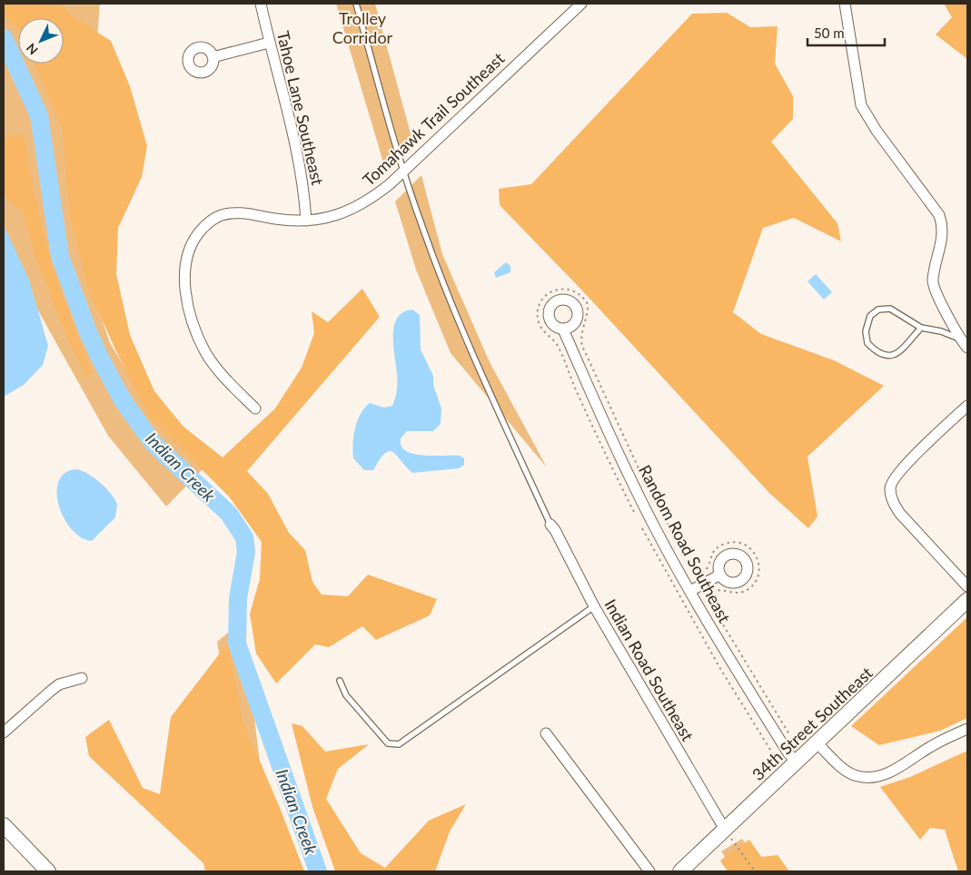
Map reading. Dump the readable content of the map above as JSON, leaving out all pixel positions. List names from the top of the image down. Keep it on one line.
{"streets":{"street":["Tahoe Lane Southeast","Tomahawk Trail Southeast","Random Road Southeast","Indian Road Southeast","34th Street Southeast"]},"crossings":[["Tahoe Lane Southeast","Tomahawk Trail Southeast"],["Random Road Southeast","34th Street Southeast"],["Indian Road Southeast","34th Street Southeast"]],"water":["Indian Creek"],"parks":["Trolley Corridor"],"scale_bar":"50 m","north":"bottom left"}
